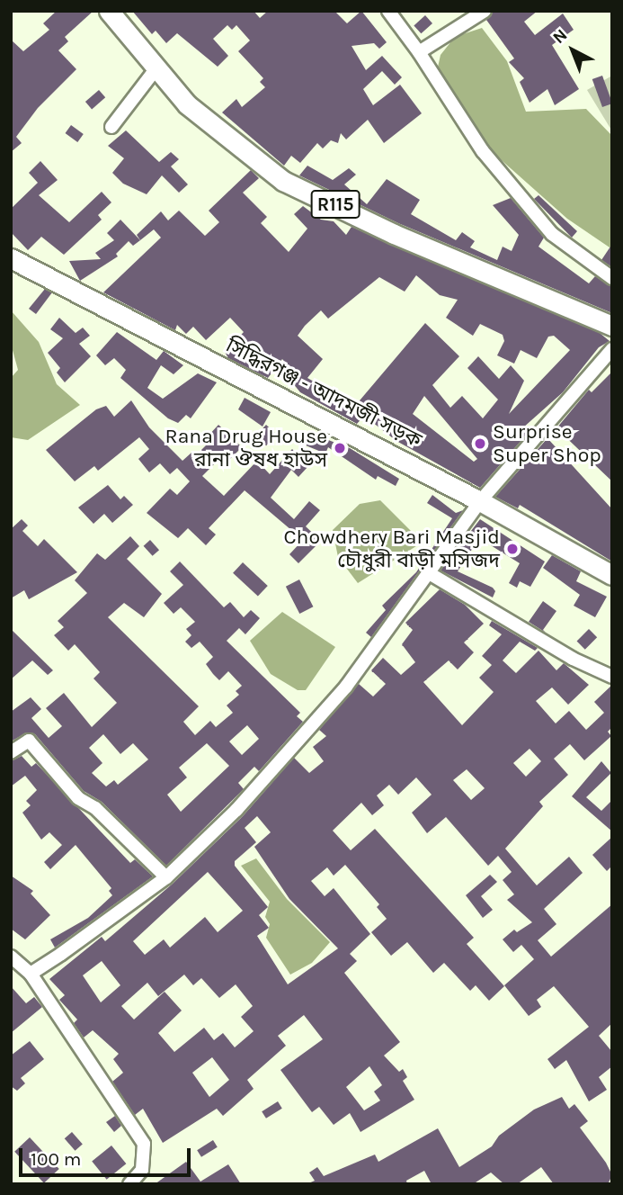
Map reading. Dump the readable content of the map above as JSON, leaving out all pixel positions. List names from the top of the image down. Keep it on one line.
{"streets":{"main road":["R115","সিদ্ধিরগঞ্জ - আদমজী সড়ক"]},"places":["Surprise Super Shop","Rana Drug House রানা ঔষধ হাউস","Chowdhery Bari Masjid চৌধুরী বাড়ী মসিজদ"],"scale_bar":"100 m","north":"top left"}
